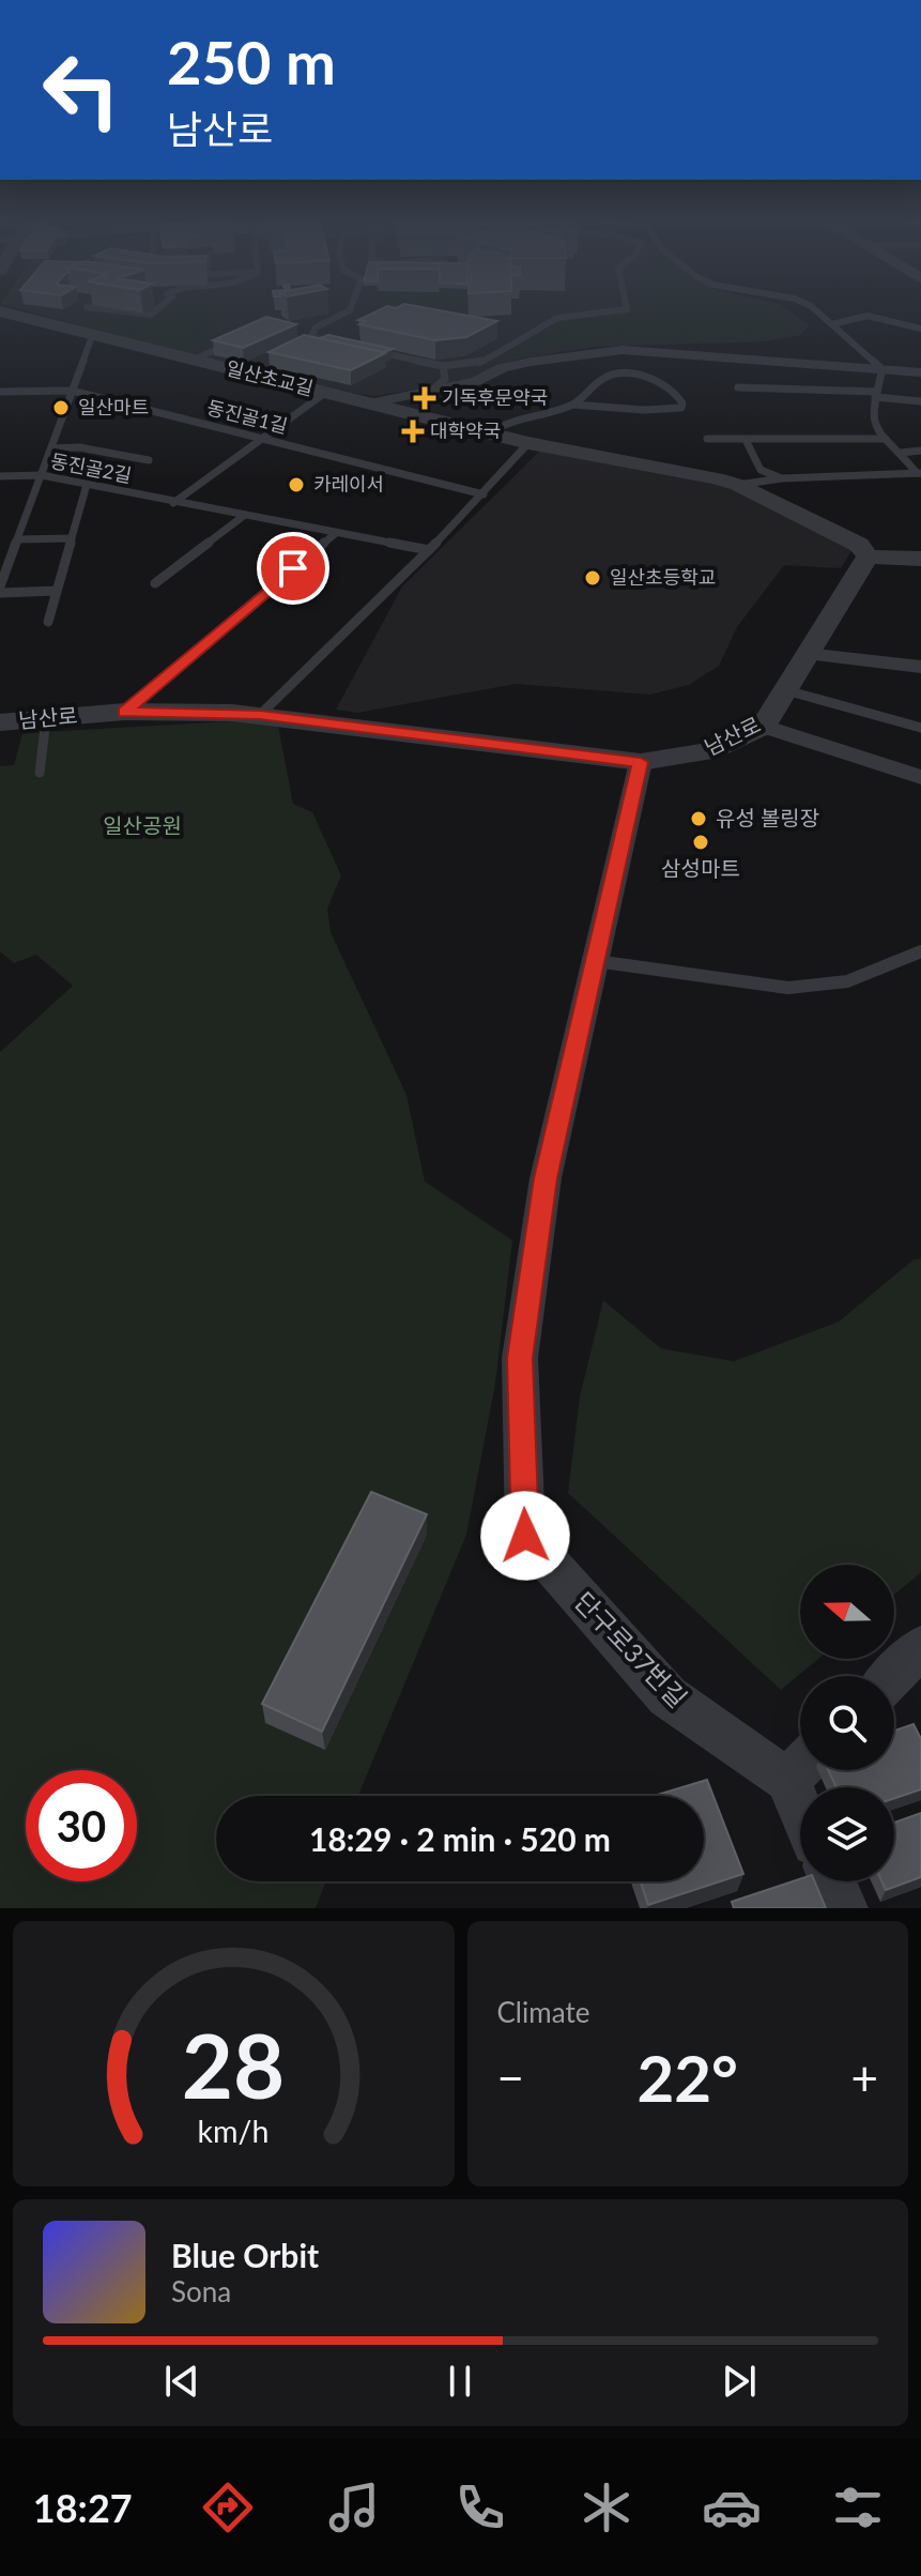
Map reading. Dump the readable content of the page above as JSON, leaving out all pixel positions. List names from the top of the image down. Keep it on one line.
{"streets":{"street":["일산초교길","남산로","단구로37번길"],"lane":["동진골1길","동진골2길"]},"crossings":[["일산초교길","남산로"],["남산로","단구로37번길"]],"parks":["일산공원"],"places":{"health":["기독후문약국","대학약국"],"other":["일산마트","카레이서","일산초등학교","유성 볼링장","삼성마트"]},"north":"left","page":{"turn":["250 m","남산로"],"limit":"30","trip":"18:29 · 2 min · 520 m","tile":"Climate","heat":["−","22°","+"],"song":["Blue Orbit","Sona"],"tabs":"18:27","gauge":["28","km/h"]}}
